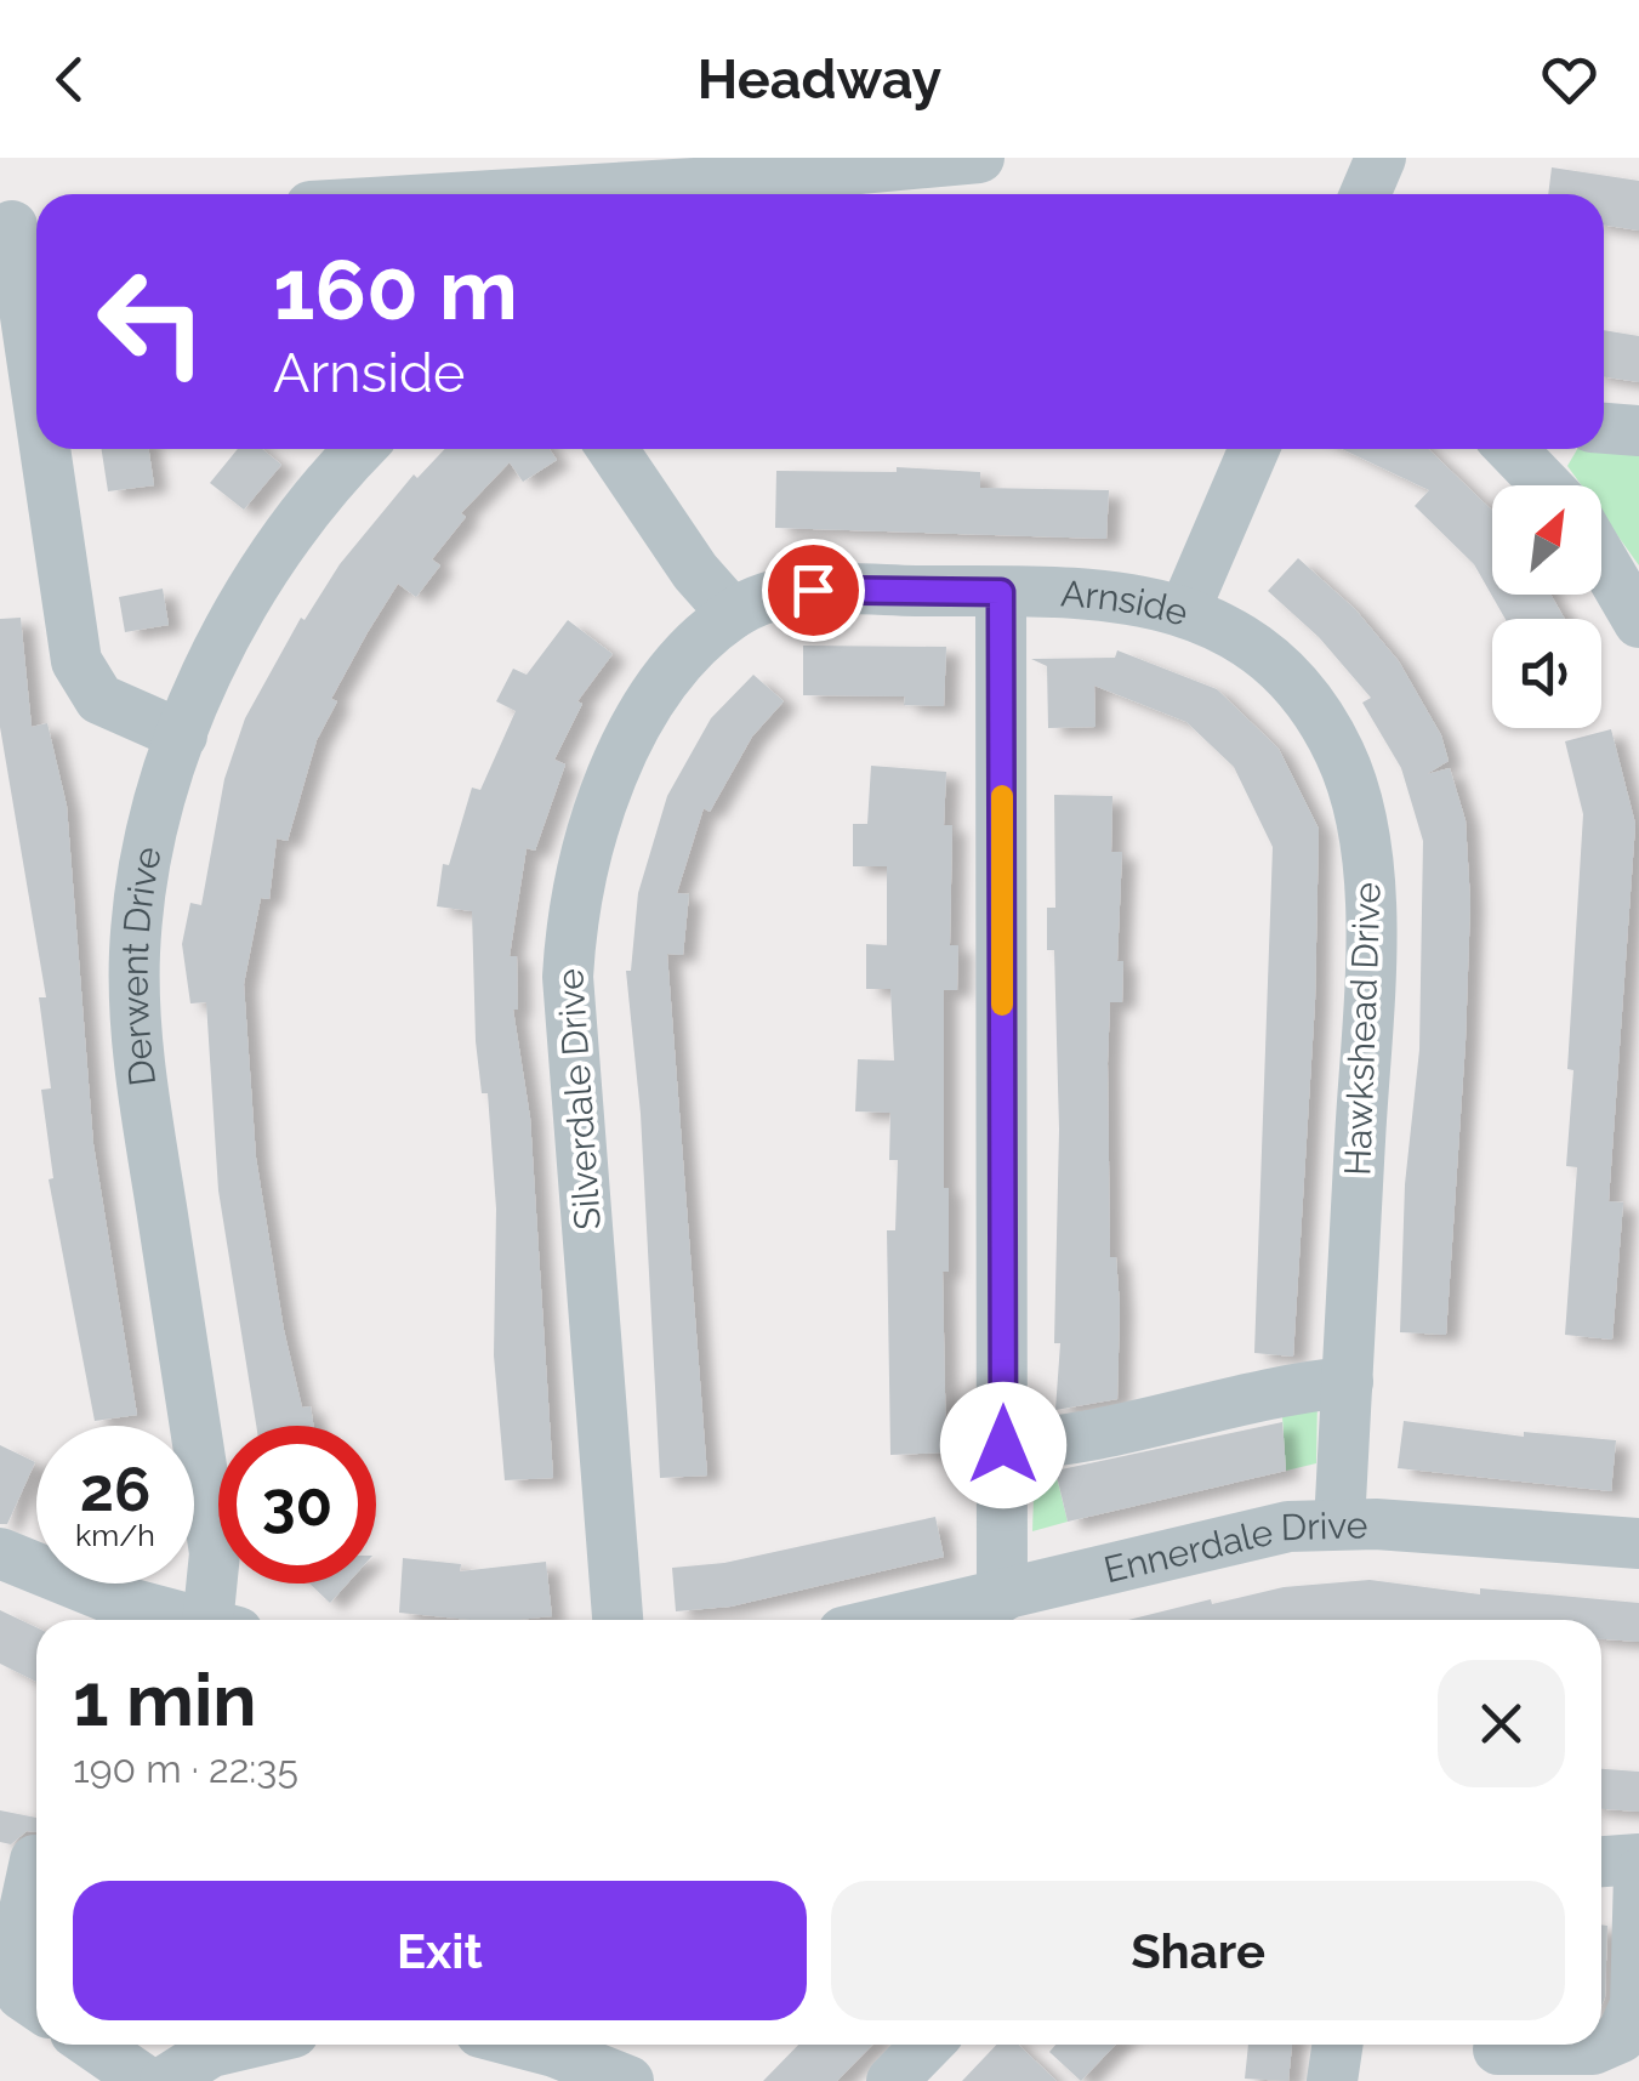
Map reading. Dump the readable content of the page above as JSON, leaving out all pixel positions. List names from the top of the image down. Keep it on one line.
{"streets":{"street":["Arnside","Derwent Drive","Hawkshead Drive","Silverdale Drive","Ennerdale Drive"]},"crossings":[["Arnside","Hawkshead Drive"],["Arnside","Silverdale Drive"],["Hawkshead Drive","Ennerdale Drive"]],"north":"top right","page":{"header":"Headway","turn":["160 m","Arnside"],"speed":"26 km/h","limit":"30","heading":["1 min","190 m · 22:35"],"buttons":["Exit","Share"]}}
